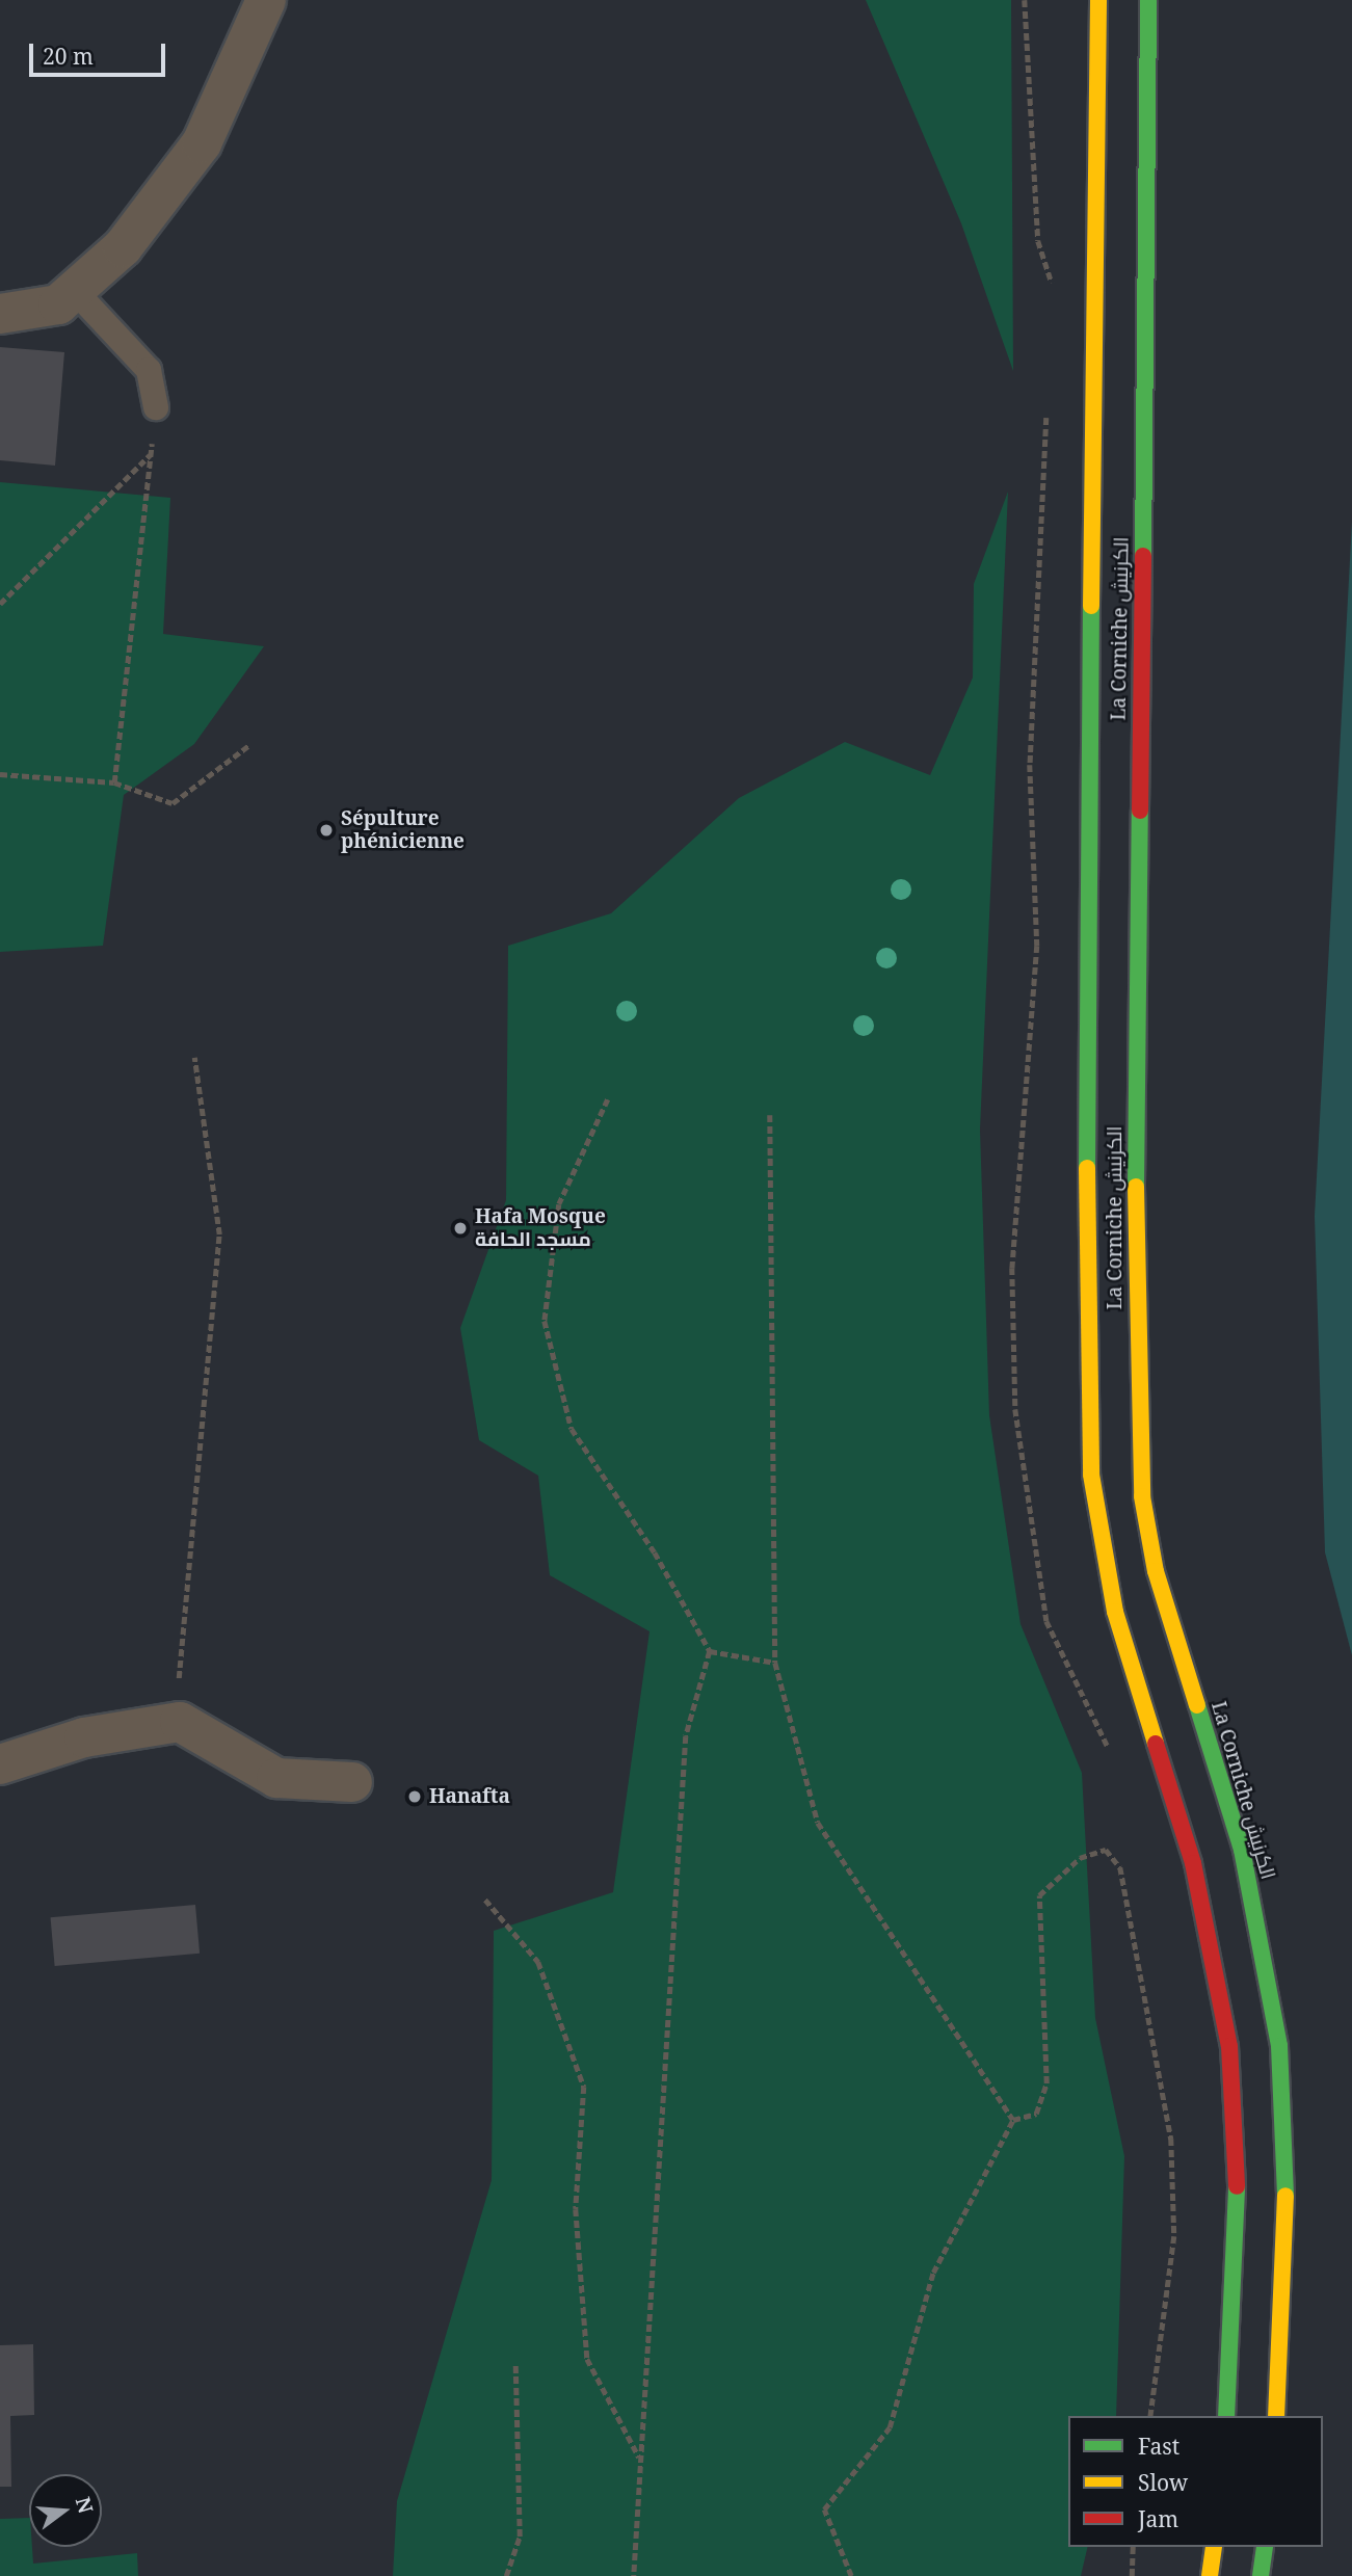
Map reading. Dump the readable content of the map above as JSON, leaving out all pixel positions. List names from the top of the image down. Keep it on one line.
{"streets":{"main road":["La Corniche الكرنيش"]},"places":["Sépulture phénicienne","Hafa Mosque مسجد الحافة","Hanafta"],"legend":["Fast","Slow","Jam"],"scale_bar":"20 m","north":"right"}
